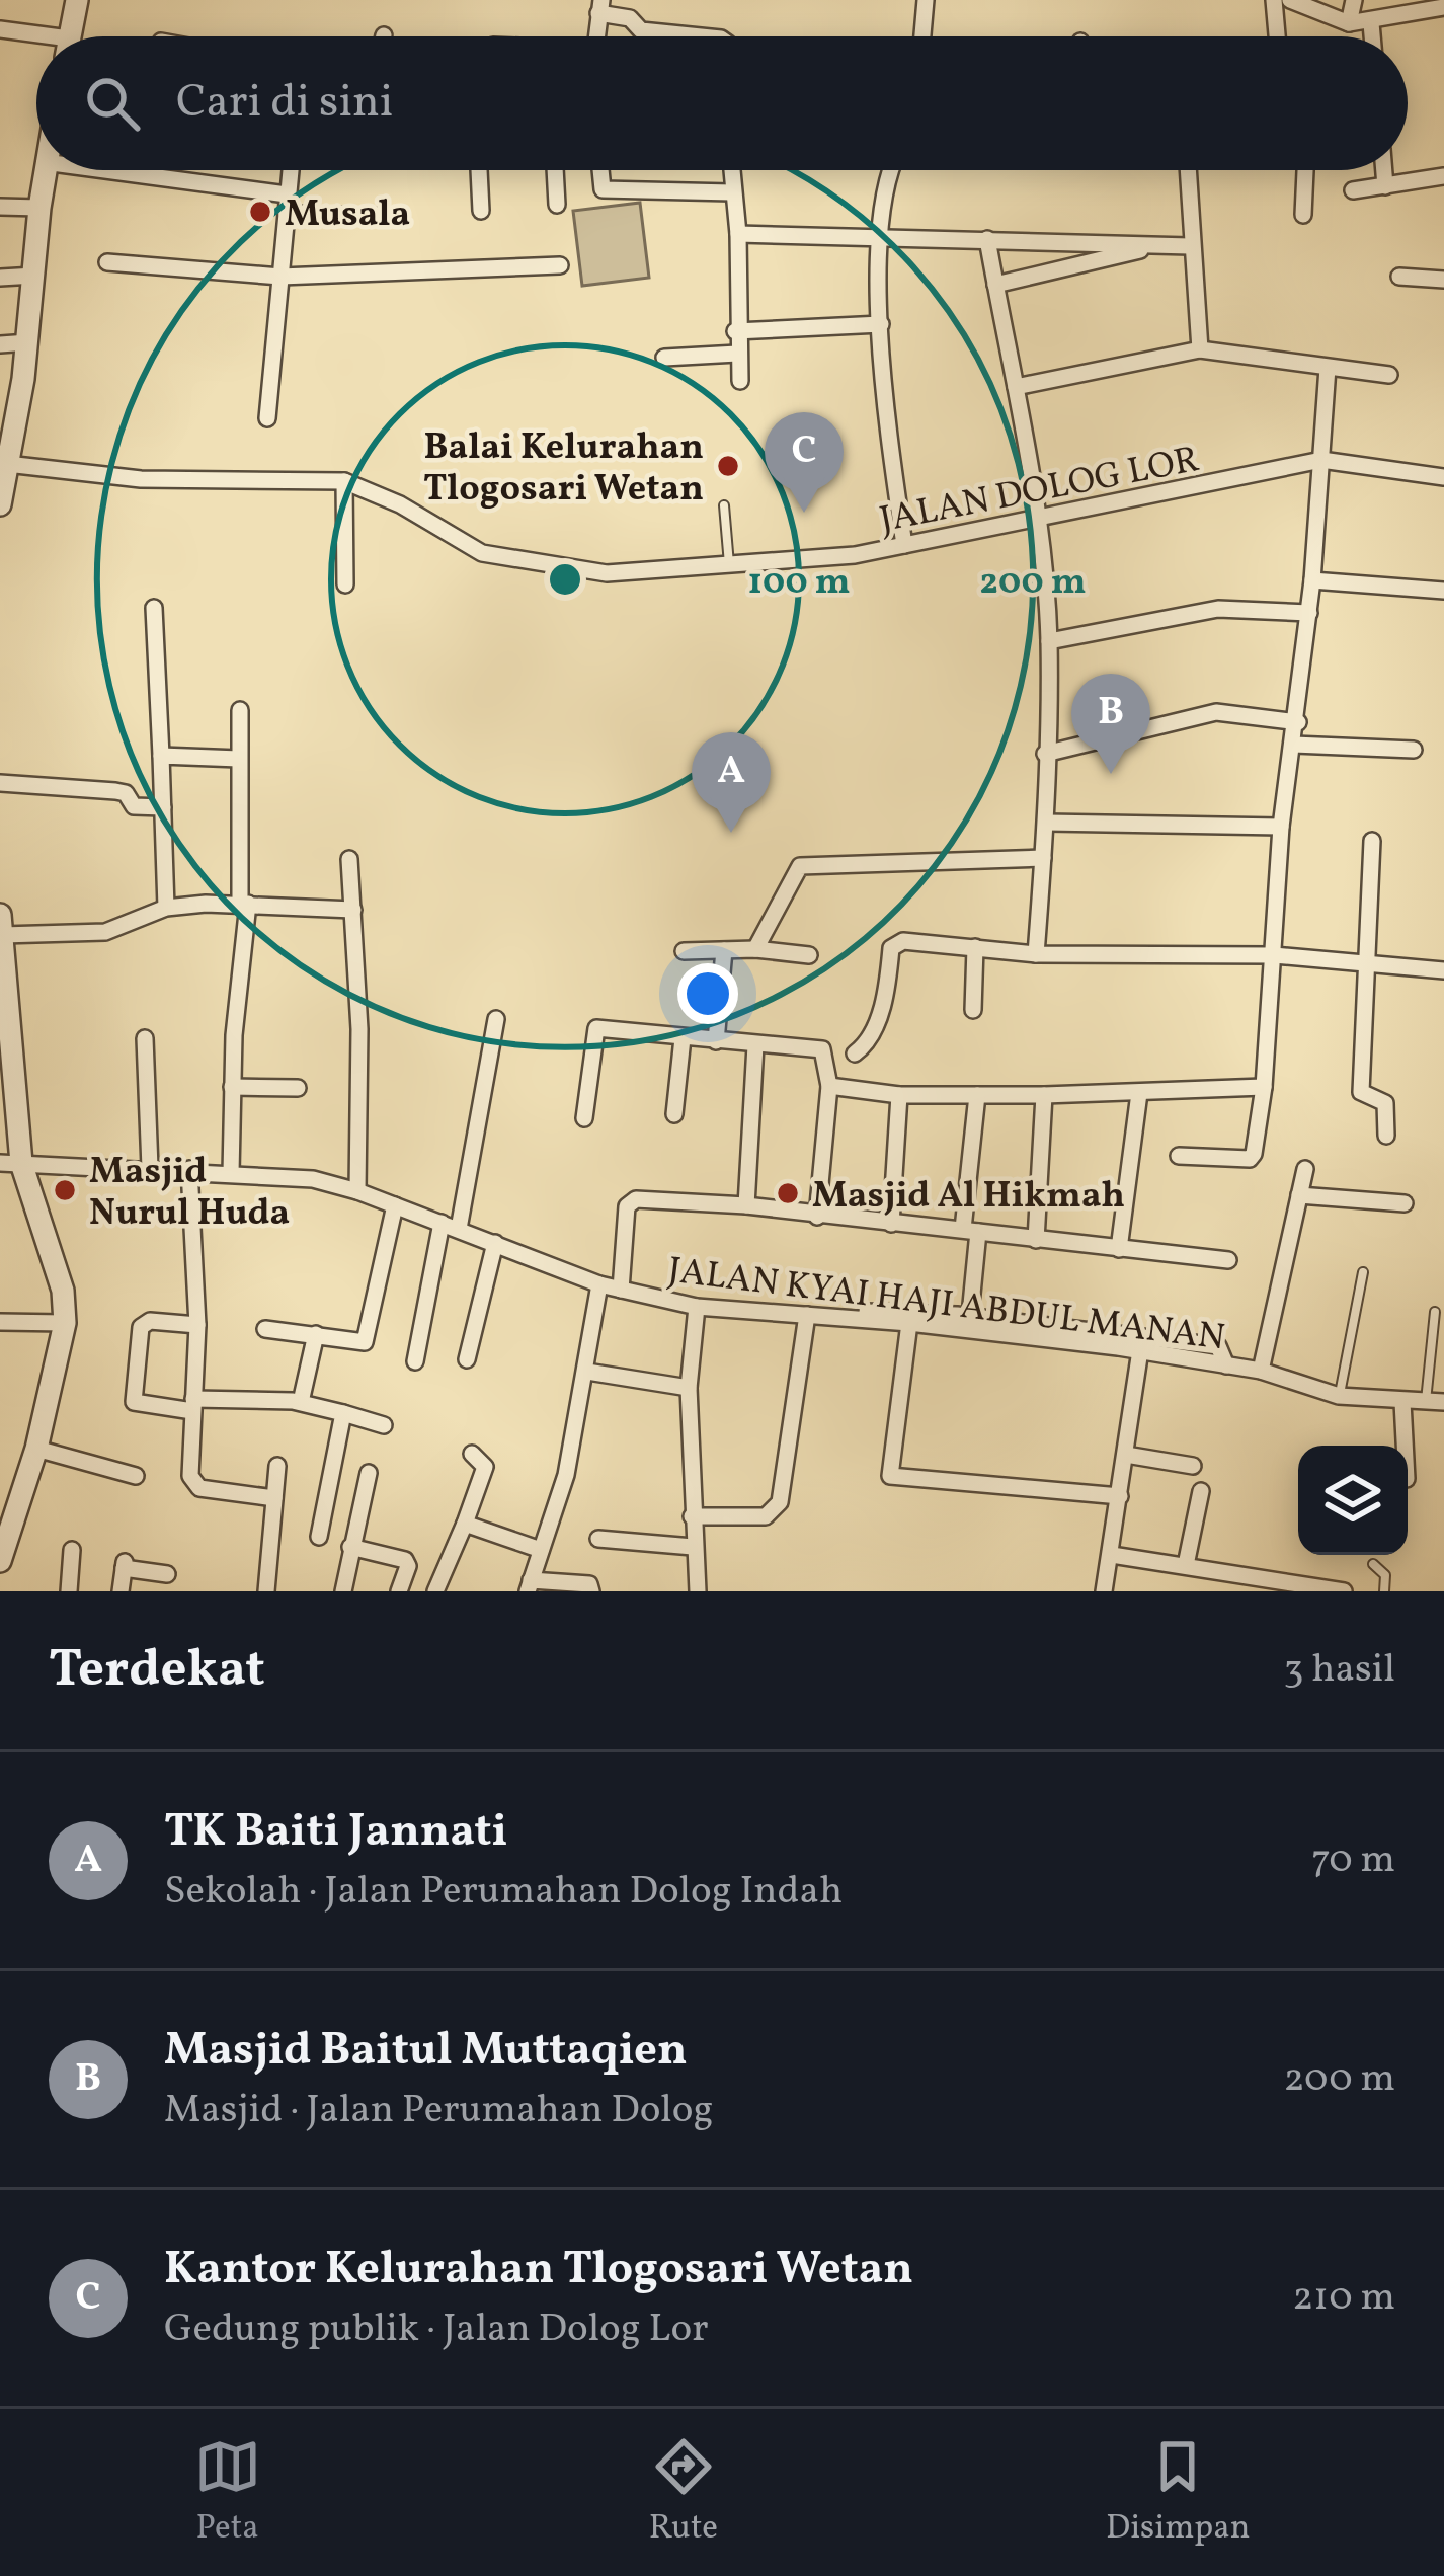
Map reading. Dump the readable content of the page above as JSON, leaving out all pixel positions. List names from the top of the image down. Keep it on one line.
{"streets":{"street":["JALAN DOLOG LOR","JALAN KYAI HAJI ABDUL MANAN"]},"places":["Musala","Balai Kelurahan Tlogosari Wetan","Masjid Nurul Huda","Masjid Al Hikmah"],"page":{"search":"Cari di sini","pins":["C","B","A"],"heading":["Terdekat","3 hasil"],"list":[{"mark":"A","name":"TK Baiti Jannati","note":"Sekolah · Jalan Perumahan Dolog Indah","value":"70 m"},{"mark":"B","name":"Masjid Baitul Muttaqien","note":"Masjid · Jalan Perumahan Dolog","value":"200 m"},{"mark":"C","name":"Kantor Kelurahan Tlogosari Wetan","note":"Gedung publik · Jalan Dolog Lor","value":"210 m"}],"nav":["Peta","Rute","Disimpan"]},"rings":["100 m","200 m"]}
